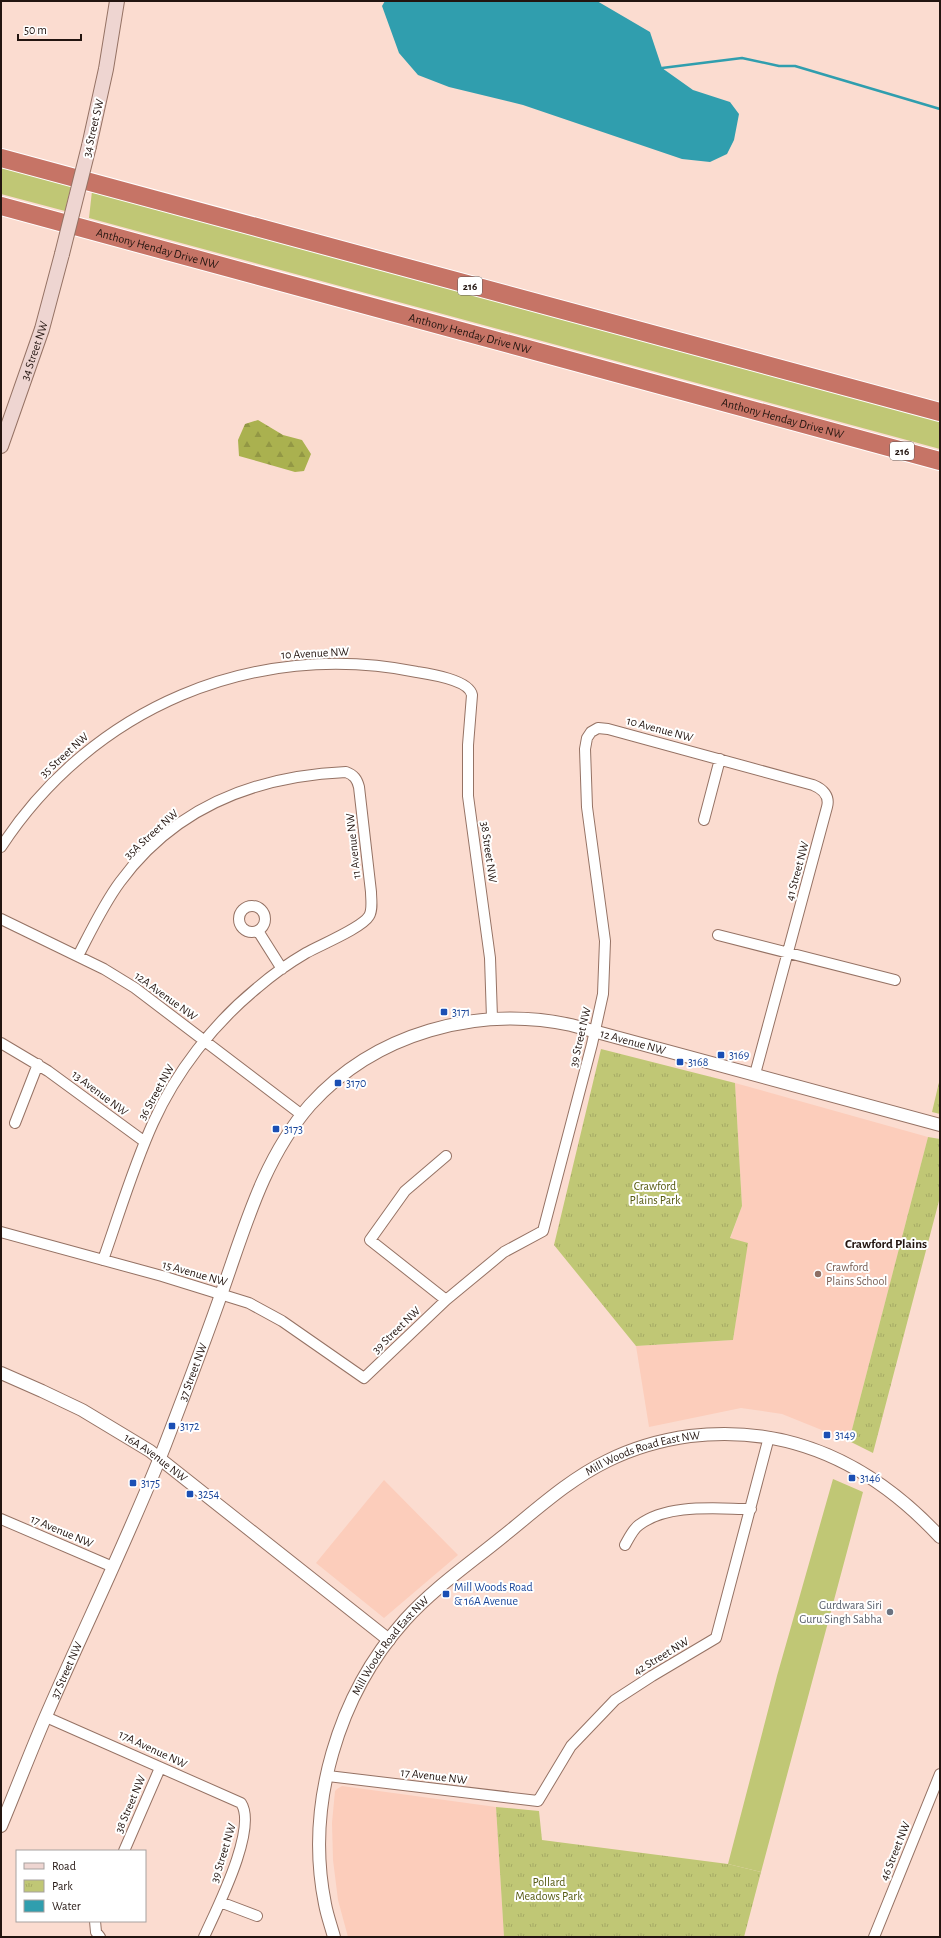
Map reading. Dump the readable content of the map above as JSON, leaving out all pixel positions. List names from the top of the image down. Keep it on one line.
{"streets":{"highway":["Anthony Henday Drive NW","216"],"main road":["34 Street SW","34 Street NW"],"street":["10 Avenue NW","35 Street NW","35A Street NW","11 Avenue NW","38 Street NW","41 Street NW","12A Avenue NW","39 Street NW","12 Avenue NW","36 Street NW","13 Avenue NW","15 Avenue NW","37 Street NW","Mill Woods Road East NW","16A Avenue NW","17 Avenue NW","42 Street NW","17A Avenue NW","46 Street NW"]},"crossings":[["34 Street SW","34 Street NW"],["10 Avenue NW","35 Street NW"],["10 Avenue NW","38 Street NW"],["10 Avenue NW","41 Street NW"],["10 Avenue NW","39 Street NW"],["35A Street NW","11 Avenue NW"],["35A Street NW","12A Avenue NW"],["11 Avenue NW","36 Street NW"],["38 Street NW","12 Avenue NW"],["38 Street NW","17A Avenue NW"],["41 Street NW","12 Avenue NW"],["12A Avenue NW","36 Street NW"],["12A Avenue NW","37 Street NW"],["39 Street NW","12 Avenue NW"],["39 Street NW","15 Avenue NW"],["39 Street NW","17A Avenue NW"],["12 Avenue NW","37 Street NW"],["36 Street NW","13 Avenue NW"],["36 Street NW","15 Avenue NW"],["15 Avenue NW","37 Street NW"],["37 Street NW","16A Avenue NW"],["37 Street NW","17 Avenue NW"],["37 Street NW","17A Avenue NW"],["Mill Woods Road East NW","16A Avenue NW"],["Mill Woods Road East NW","17 Avenue NW"],["Mill Woods Road East NW","42 Street NW"],["17 Avenue NW","42 Street NW"]],"districts":["Crawford Plains"],"parks":["Crawford Plains Park","Pollard Meadows Park"],"places":{"transit":["3171","3169","3168","3170","3173","3172","3149","3146","3175","3254","Mill Woods Road & 16A Avenue"],"other":["Crawford Plains School","Gurdwara Siri Guru Singh Sabha"]},"legend":["Road","Park","Water"],"scale_bar":"50 m"}
